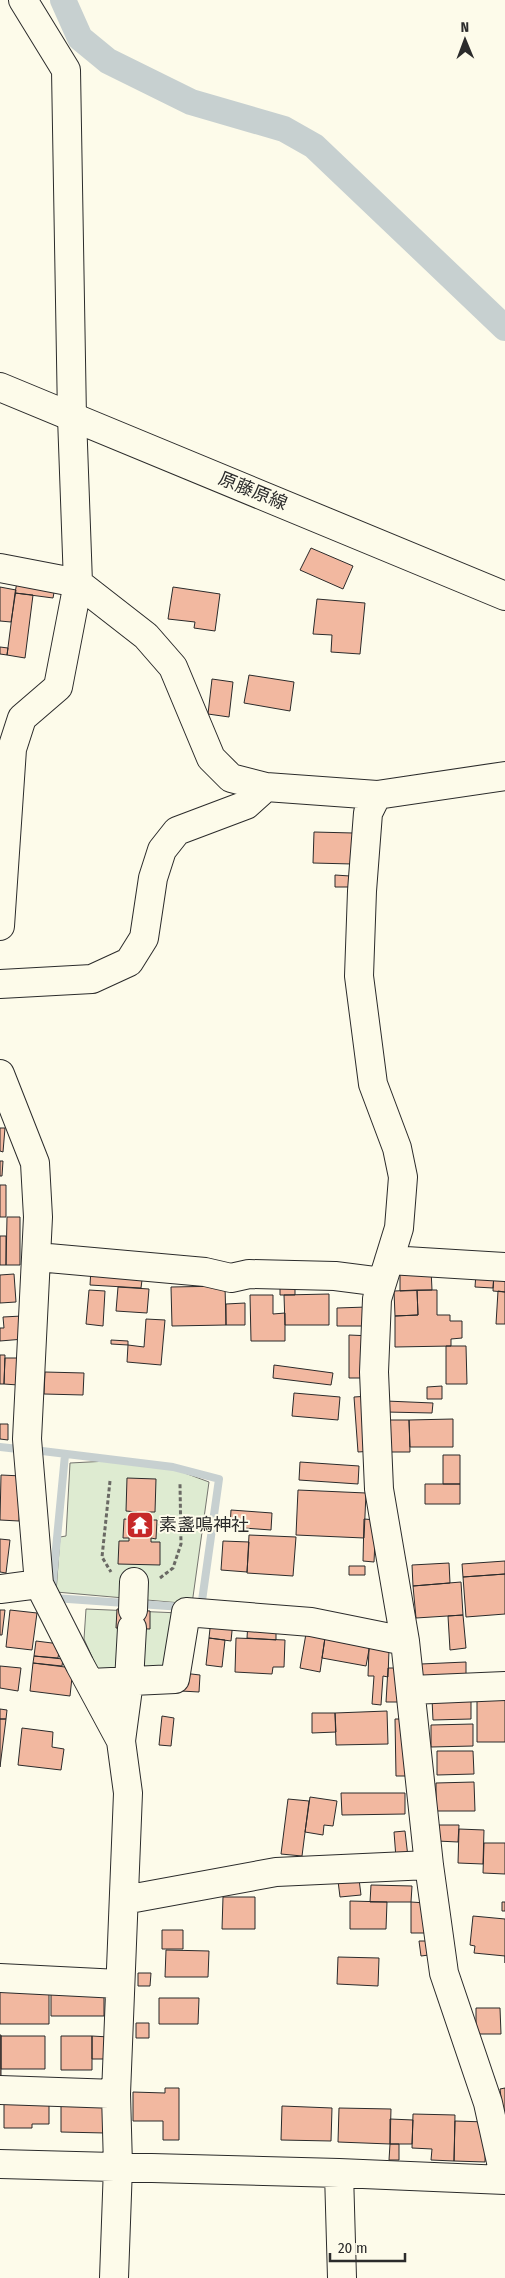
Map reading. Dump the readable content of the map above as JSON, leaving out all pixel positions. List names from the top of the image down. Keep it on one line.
{"streets":{"street":["原藤原線"]},"places":{"temple":["素盞鳴神社"]},"scale_bar":"20 m","north":"top"}
